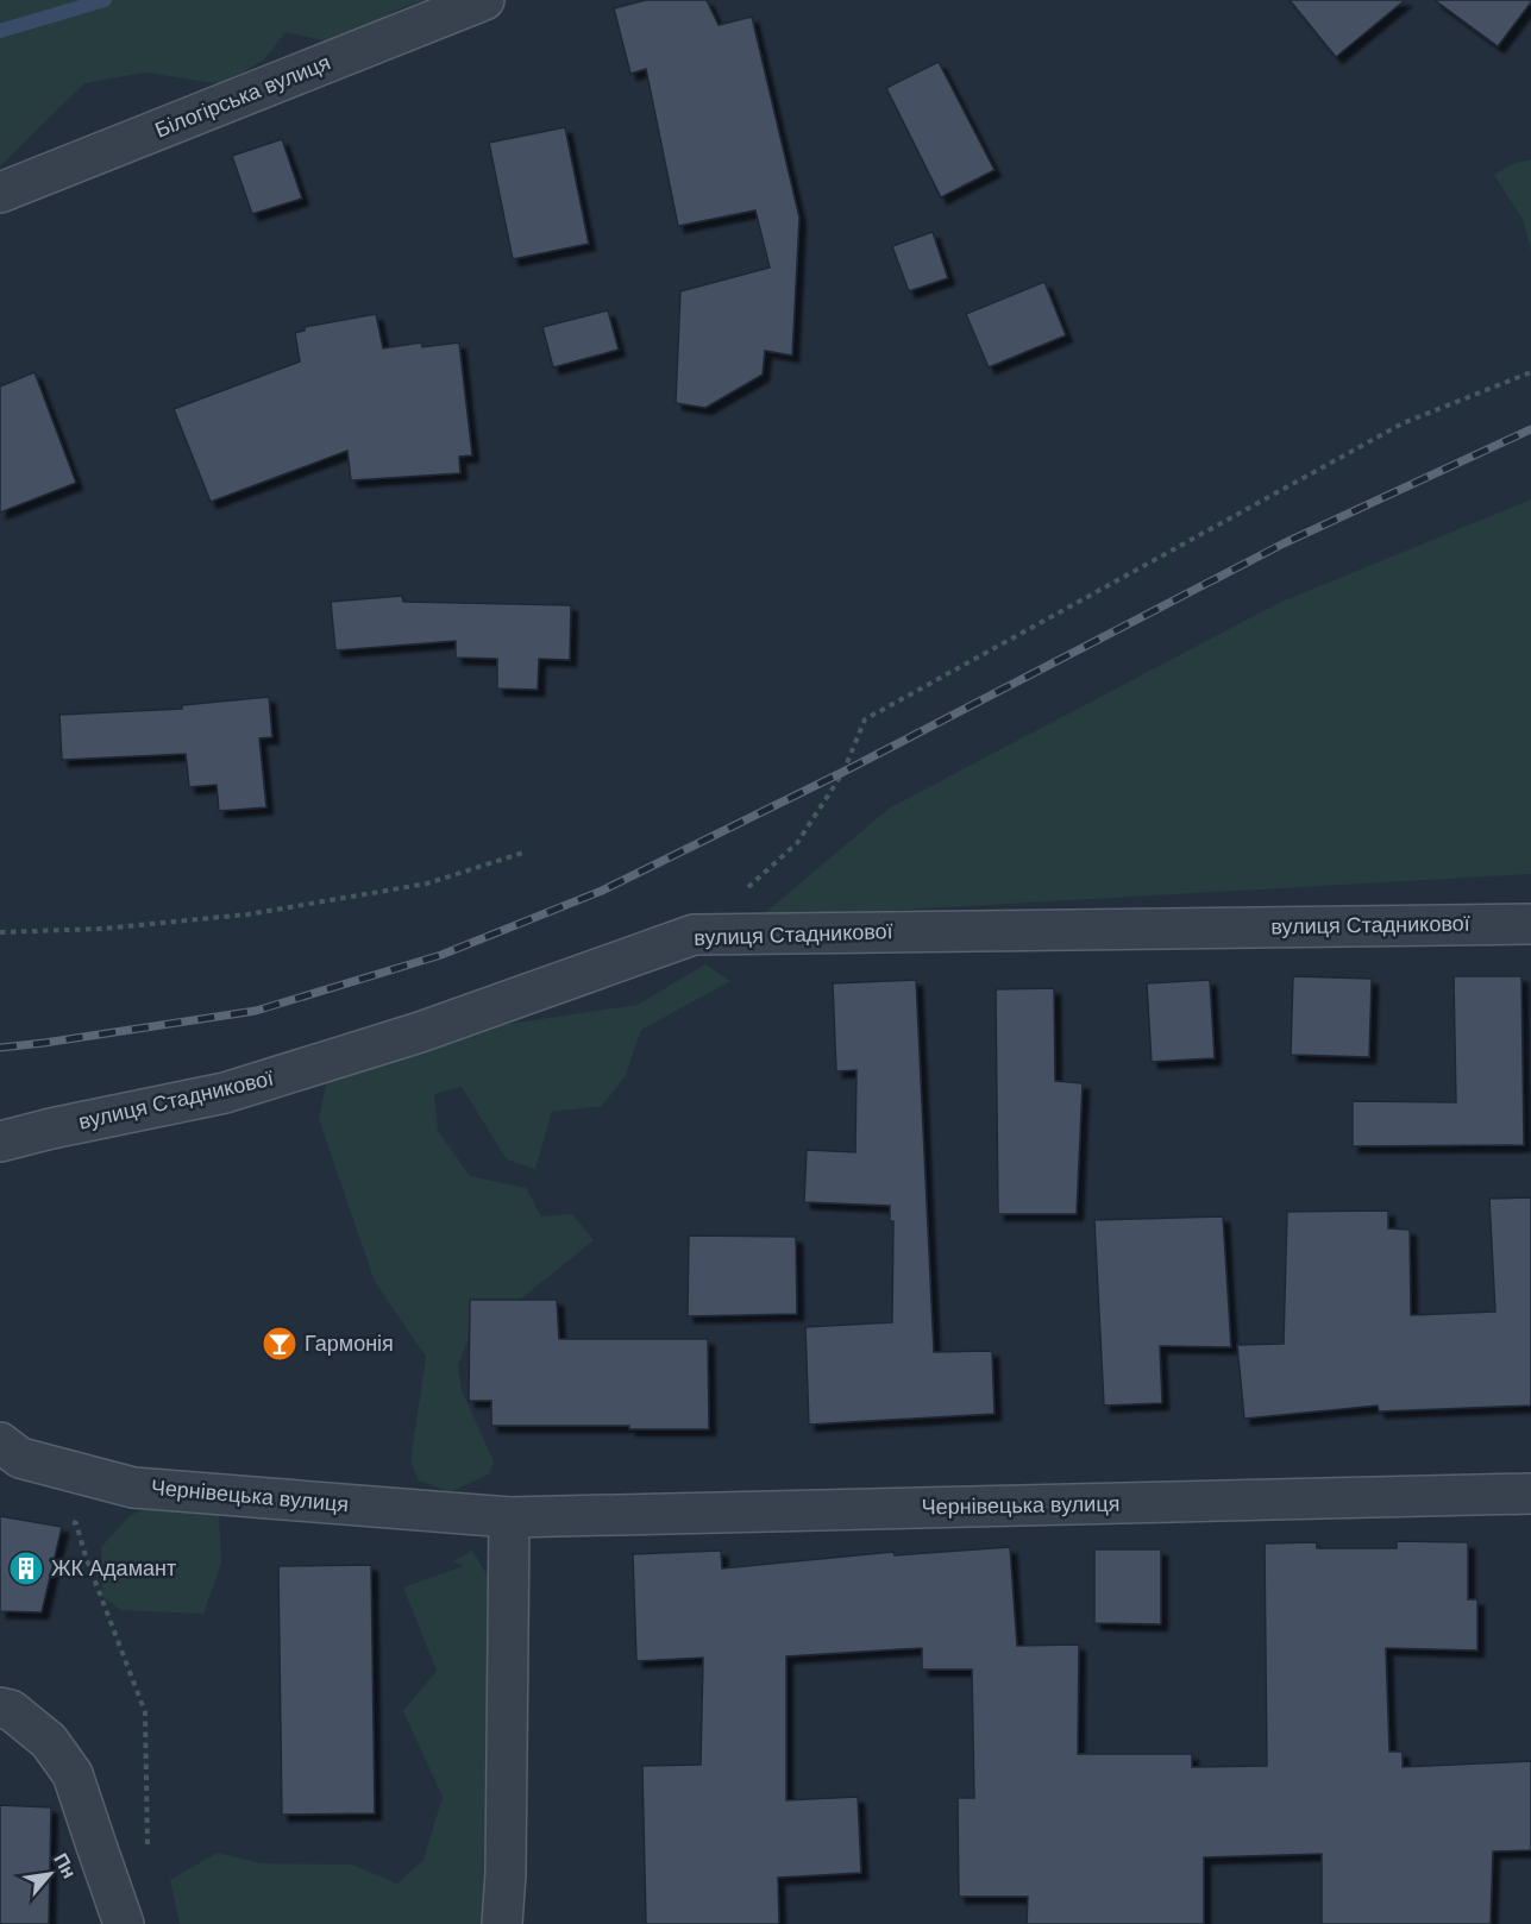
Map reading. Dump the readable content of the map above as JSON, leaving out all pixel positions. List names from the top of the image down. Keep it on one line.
{"streets":{"street":["Білогірська вулиця","вулиця Стадникової","Чернівецька вулиця"]},"places":{"bar":["Гармонія"],"building":["ЖК Адамант"]},"north":"top right"}
